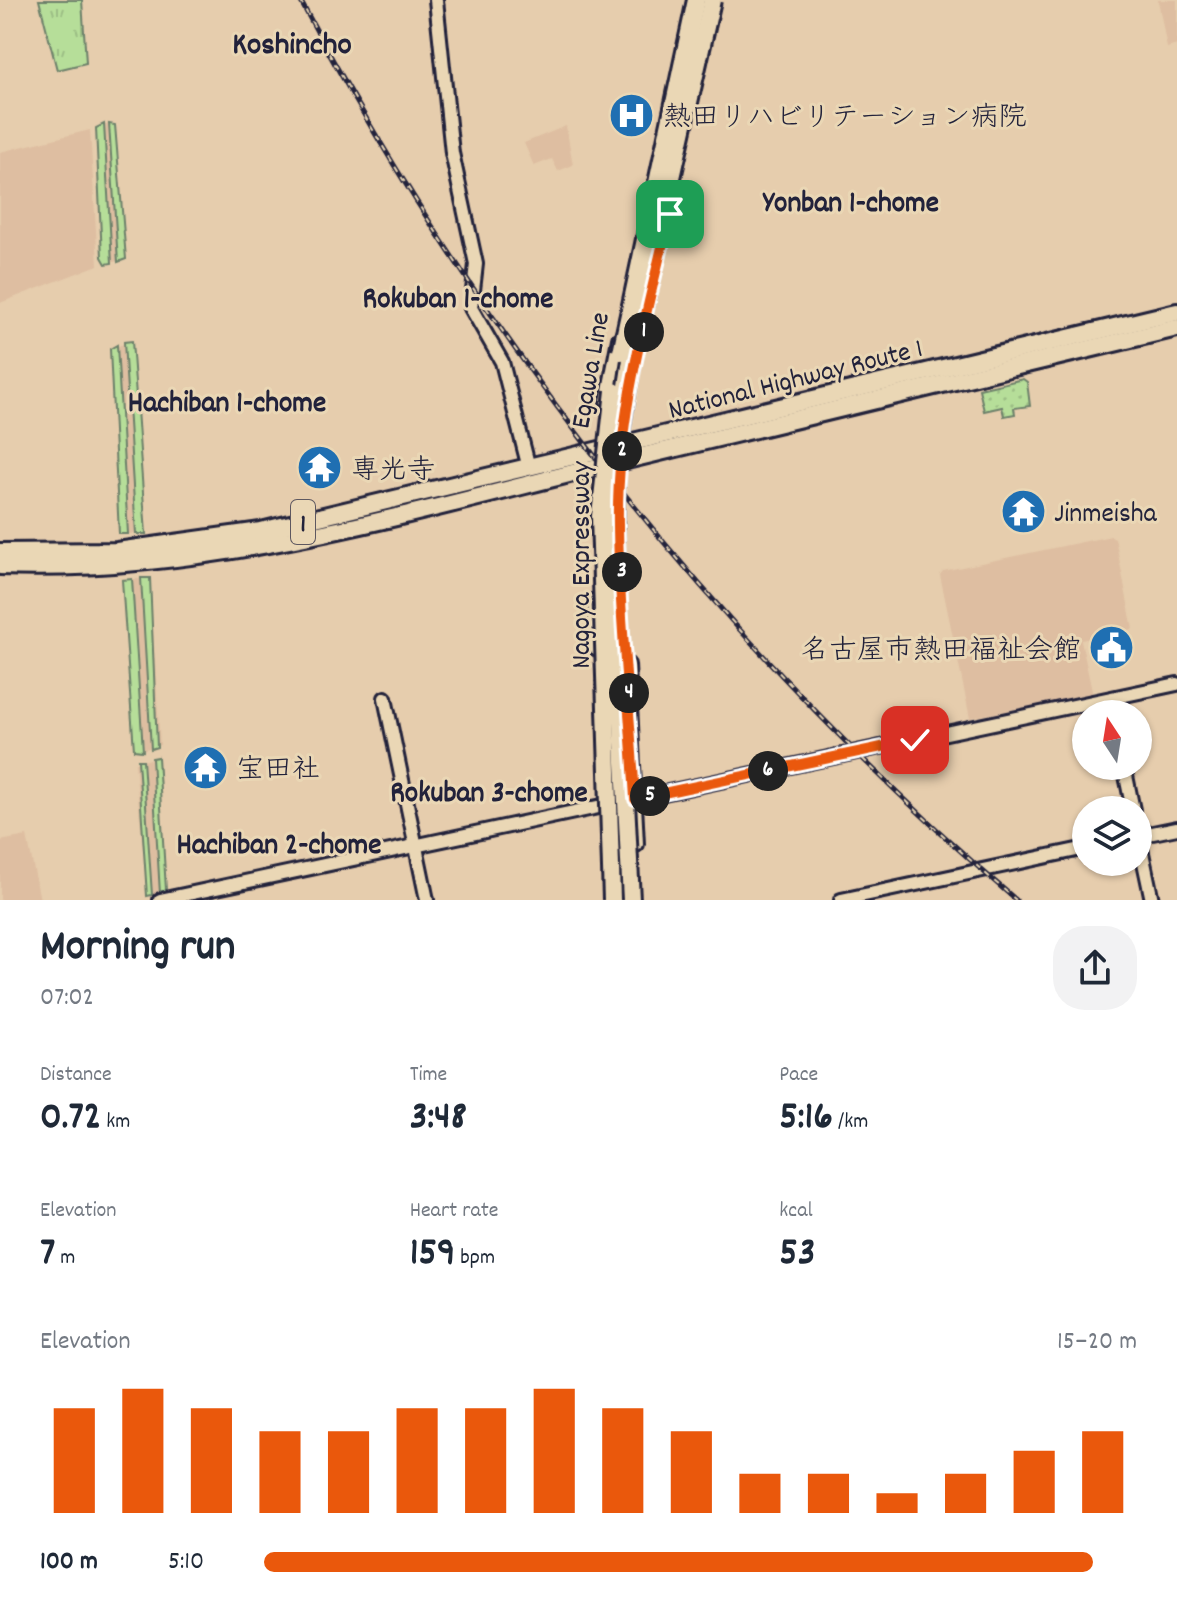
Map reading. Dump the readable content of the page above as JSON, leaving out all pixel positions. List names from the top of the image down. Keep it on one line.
{"streets":{"highway":["National Highway Route 1","1","Nagoya Expressway"],"main road":["Egawa Line"]},"crossings":[["Egawa Line","National Highway Route 1"],["Egawa Line","Nagoya Expressway"]],"districts":["Koshincho","Yonban 1-chome","Rokuban 1-chome","Hachiban 1-chome","Rokuban 3-chome","Hachiban 2-chome"],"places":{"hospital":["熱田リハビリテーション病院"],"temple":["専光寺","Jinmeisha","宝田社"],"public building":["名古屋市熱田福祉会館"]},"north":"top","page":{"pins":["1","2","3","4","6","5"],"heading":["Morning run","07:02"],"stats":[["Distance","0.72 km"],["Time","3:48"],["Pace","5:16 /km"],["Elevation","7 m"],["Heart rate","159 bpm"],["kcal","53"]],"chart":["Elevation","15–20 m"],"list":[{"name":"100 m","note":"5:10"}]}}
